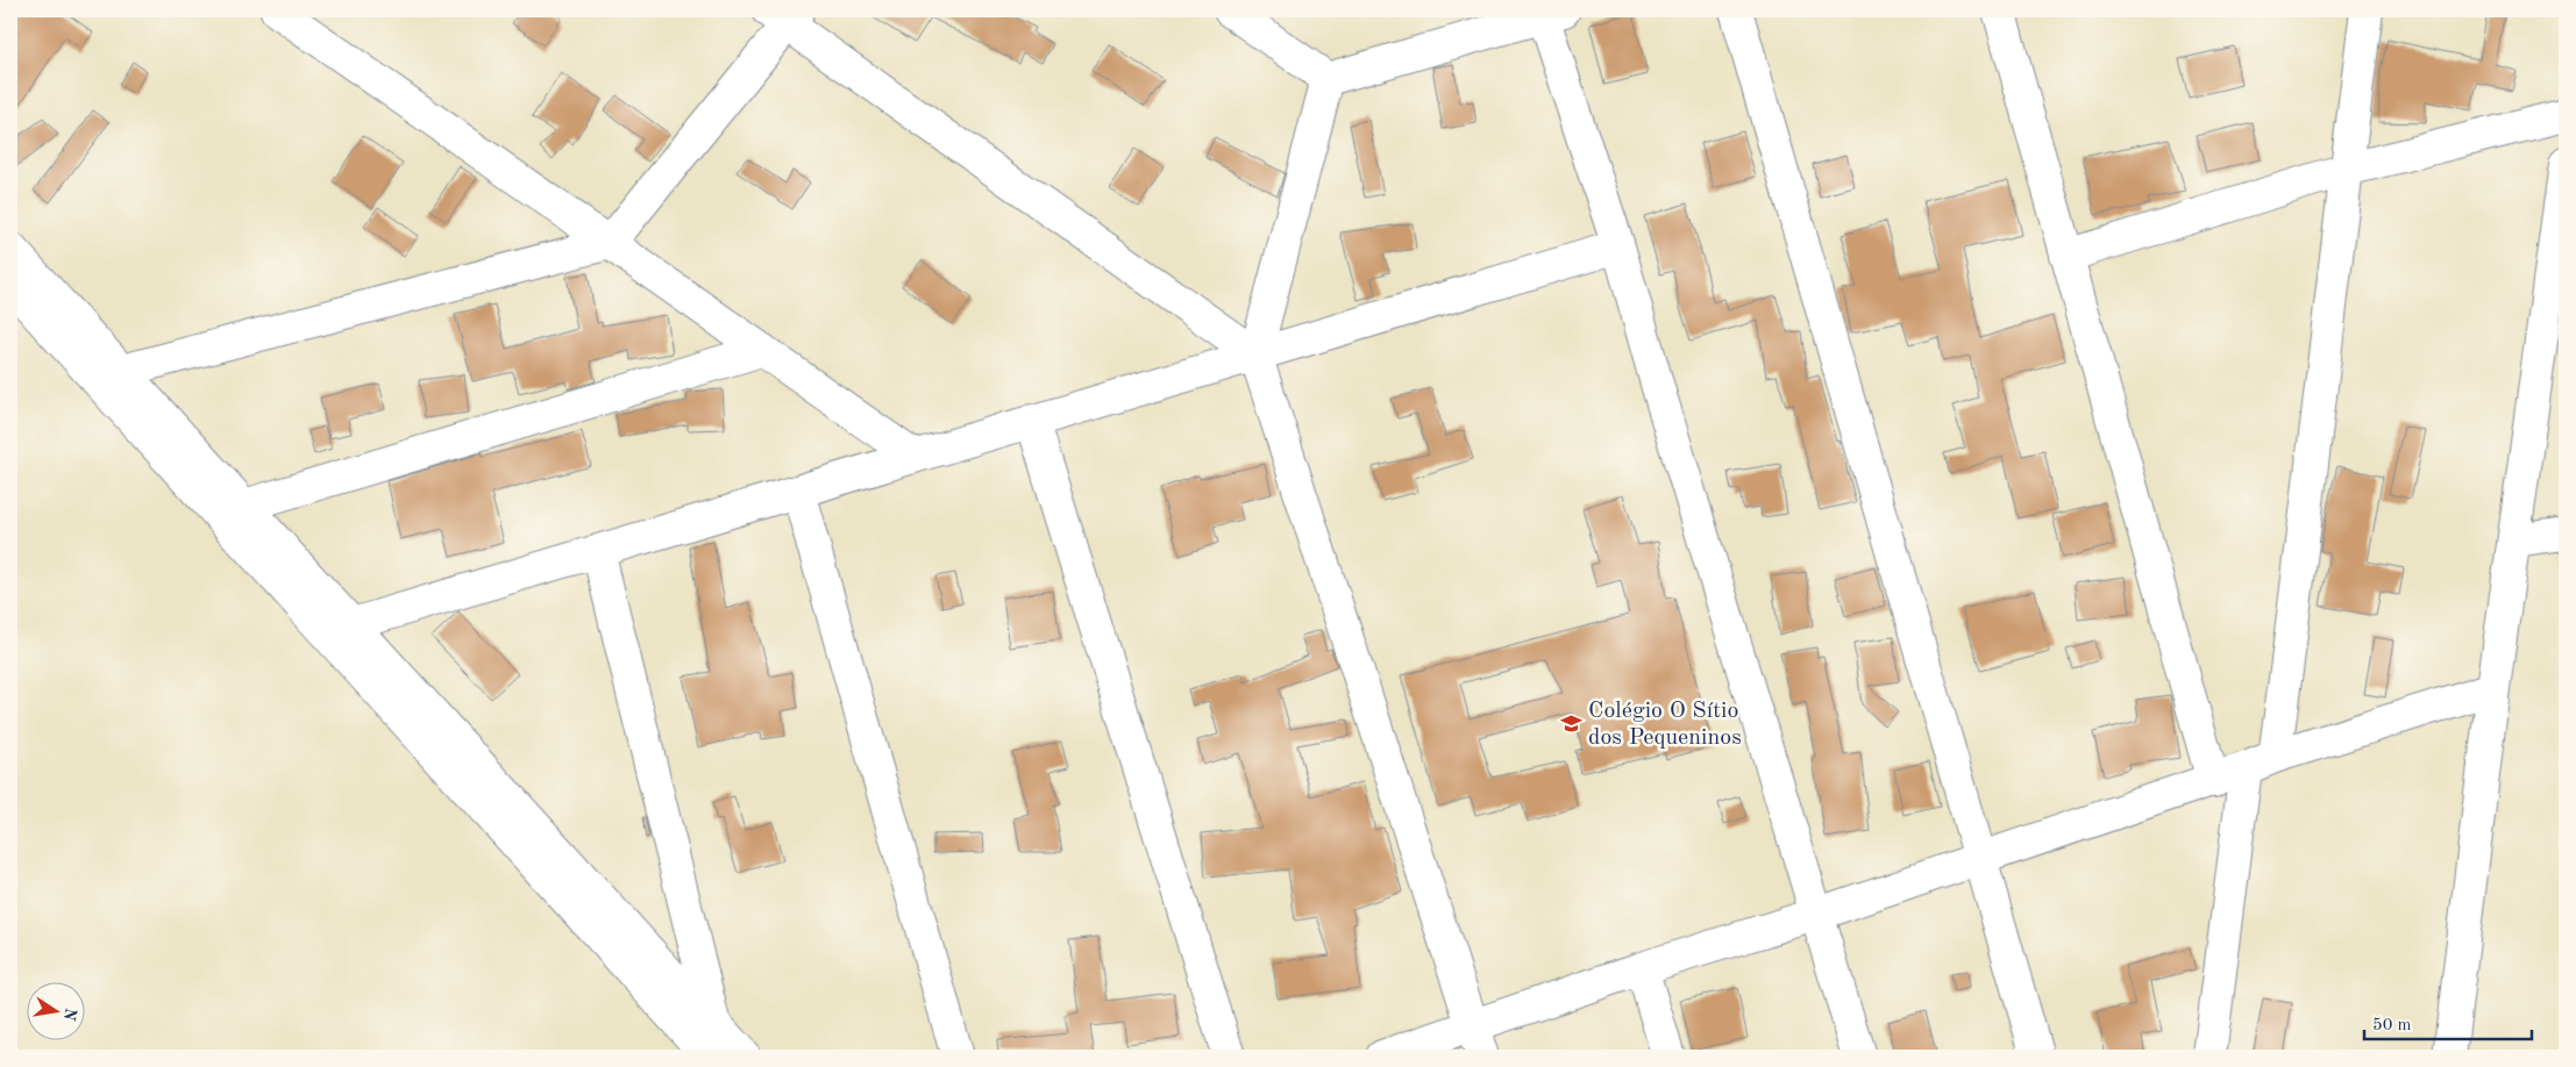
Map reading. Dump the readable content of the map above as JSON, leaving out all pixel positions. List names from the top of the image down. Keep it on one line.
{"places":{"school or university":["Colégio O Sítio dos Pequeninos"]},"scale_bar":"50 m","north":"right"}
